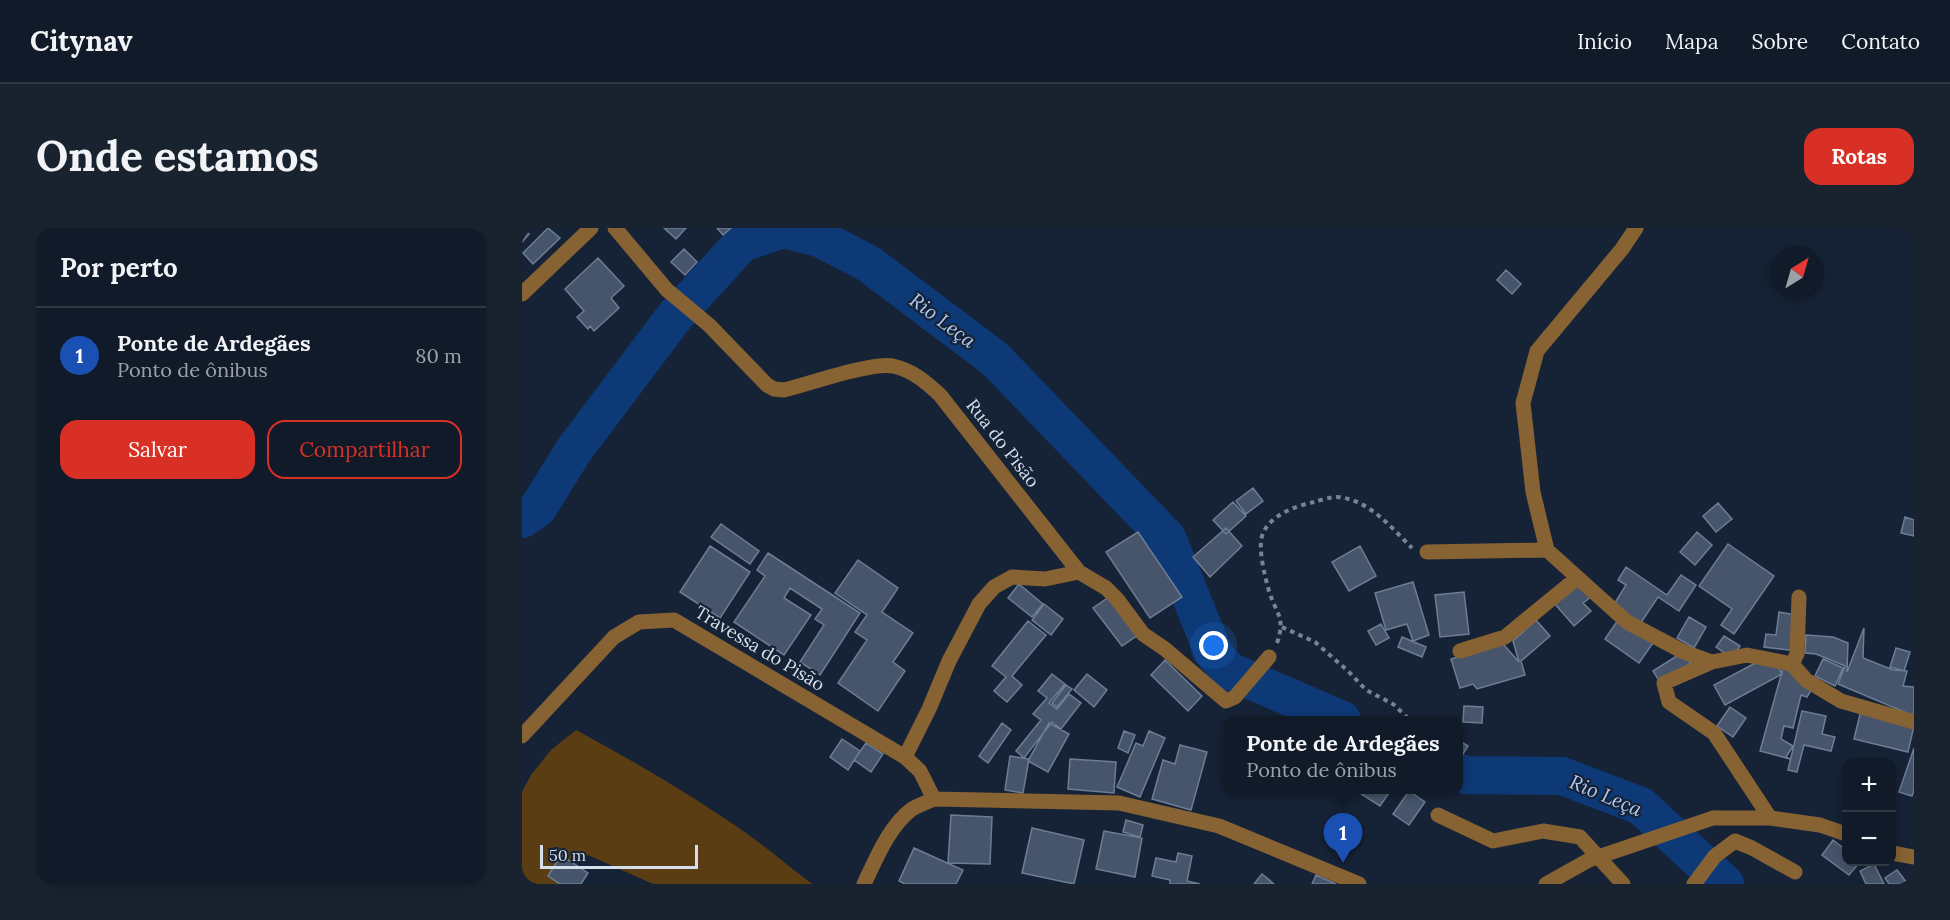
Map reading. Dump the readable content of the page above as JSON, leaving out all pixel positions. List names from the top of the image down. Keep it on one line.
{"streets":{"street":["Rua do Pisão","Travessa do Pisão"]},"water":["Rio Leça"],"scale_bar":"50 m","north":"top right","page":{"header":"Citynav","nav":["Início","Mapa","Sobre","Contato"],"buttons":["Rotas",["Salvar","Compartilhar"]],"title":"Onde estamos","heading":"Por perto","list":[{"mark":"1","name":"Ponte de Ardegães","note":"Ponto de ônibus","value":"80 m"}],"popup":["Ponte de Ardegães","Ponto de ônibus"],"map_buttons":["+","−"],"pins":"1","scale":"50 m"}}
